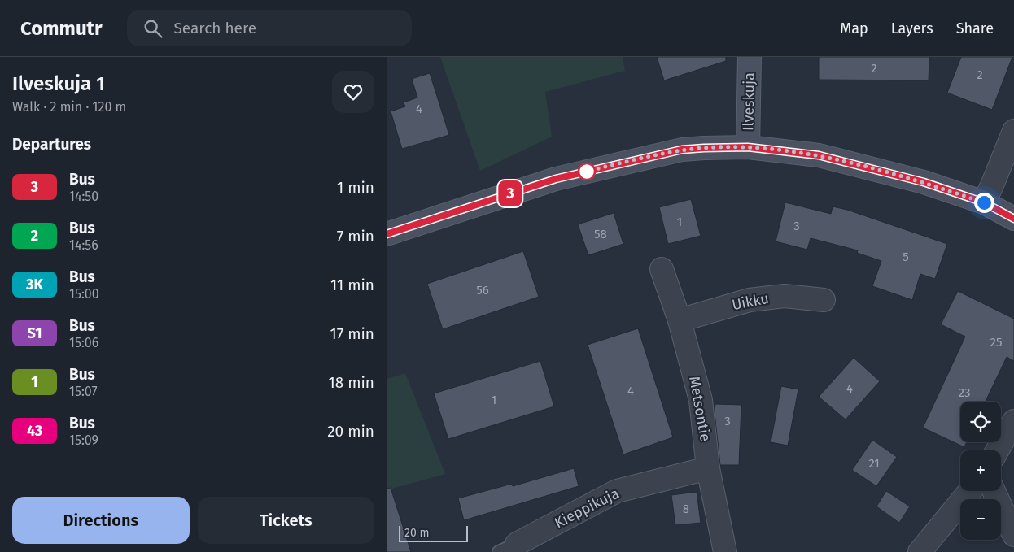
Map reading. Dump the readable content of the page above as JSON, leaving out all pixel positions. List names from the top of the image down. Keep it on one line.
{"streets":{"main road":["Ilveskuja"],"street":["Uikku","Metsontie","Kieppikuja"]},"crossings":[["Uikku","Metsontie"],["Metsontie","Kieppikuja"]],"lines":["bus line 3"],"house_numbers":["2","2","4","1","3","58","5","56","25","4","4","23","1","3","21","8"],"scale_bar":"20 m","page":{"header":"Commutr","search":"Search here","nav":["Map","Layers","Share"],"heading":[["Ilveskuja 1","Walk · 2 min · 120 m"],"Departures"],"on_map":"3","list":[{"mark":"3","name":"Bus","note":"14:50","value":"1 min"},{"mark":"2","name":"Bus","note":"14:56","value":"7 min"},{"mark":"3K","name":"Bus","note":"15:00","value":"11 min"},{"mark":"S1","name":"Bus","note":"15:06","value":"17 min"},{"mark":"1","name":"Bus","note":"15:07","value":"18 min"},{"mark":"43","name":"Bus","note":"15:09","value":"20 min"}],"map_buttons":["+","−"],"buttons":["Directions","Tickets"],"scale":"20 m"}}
